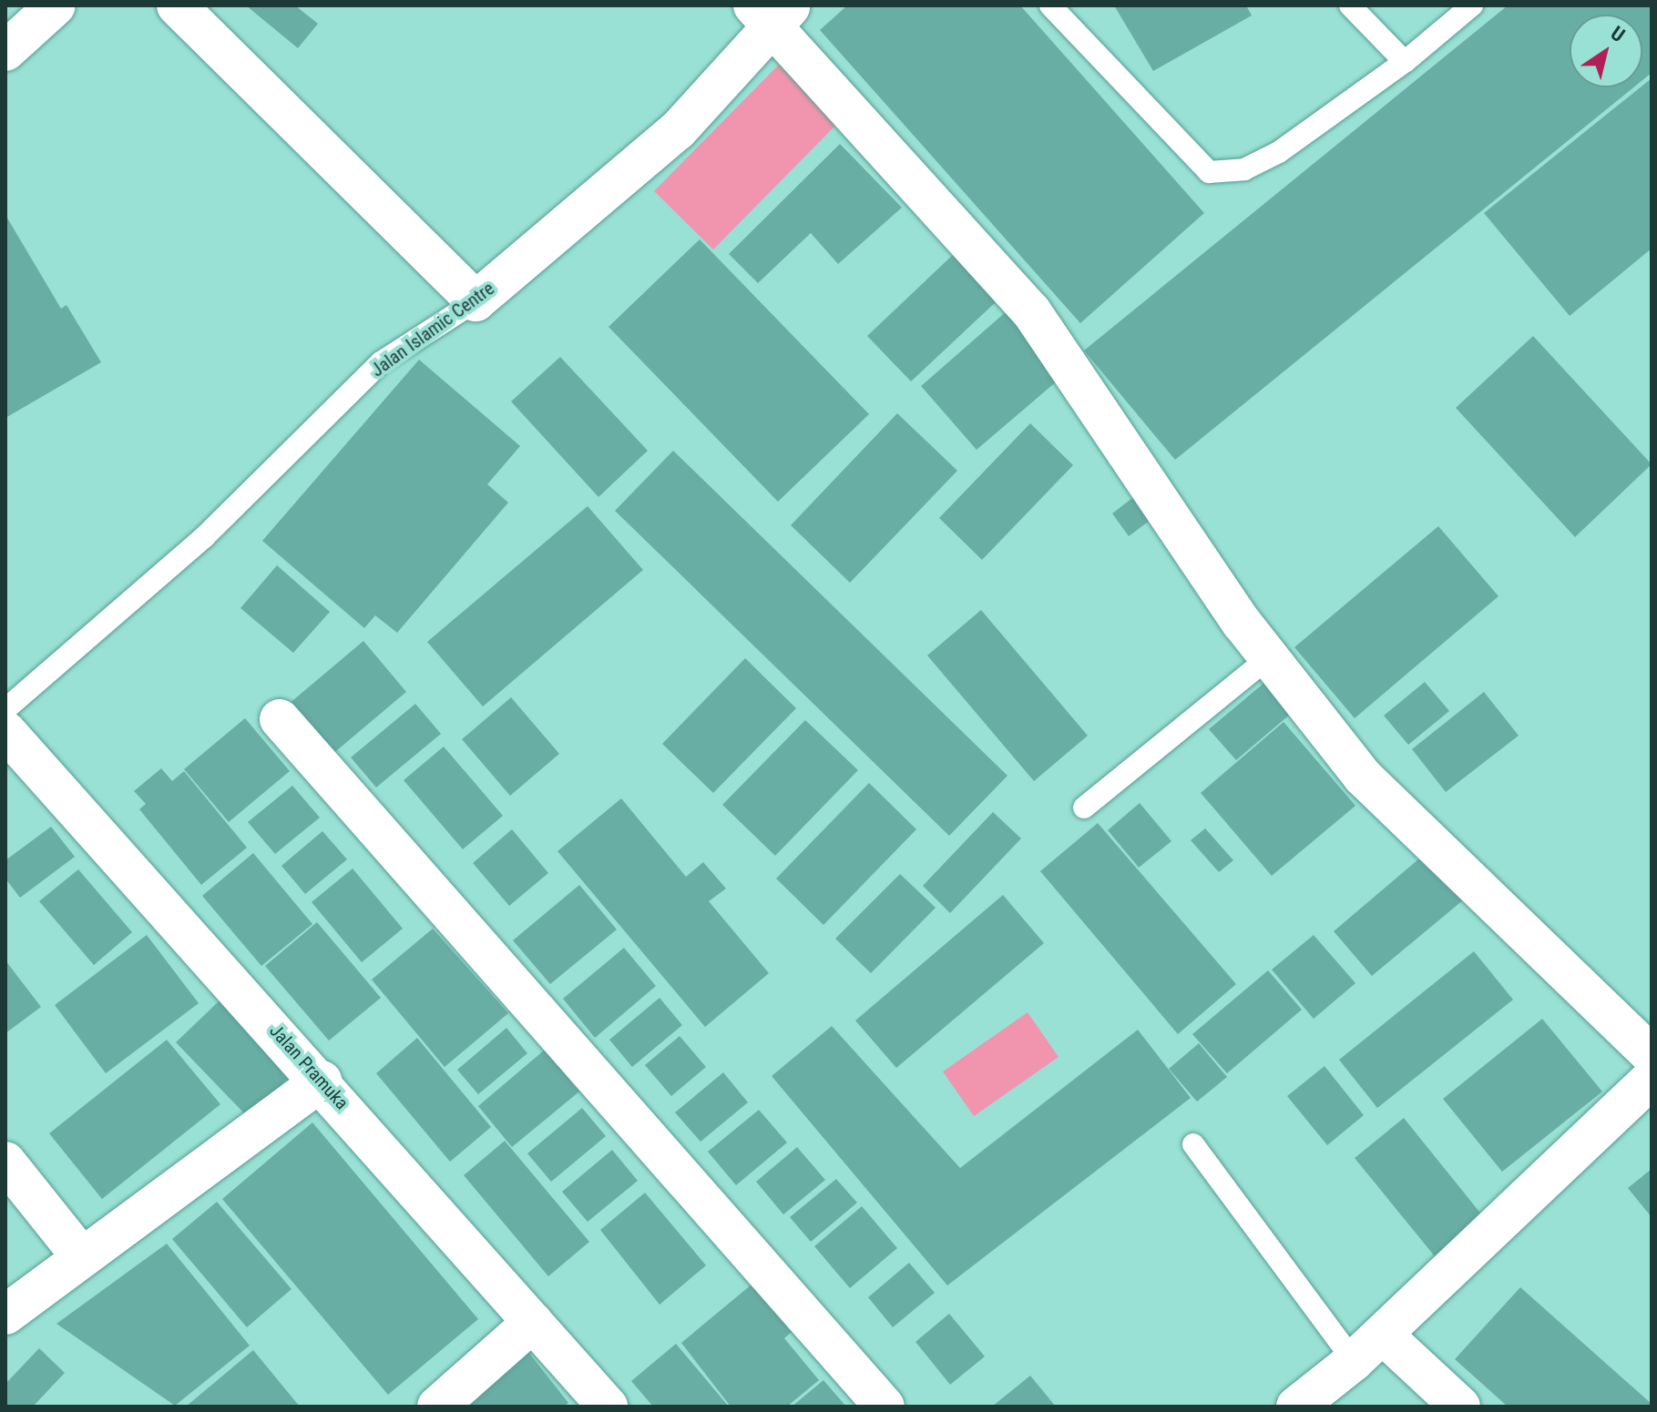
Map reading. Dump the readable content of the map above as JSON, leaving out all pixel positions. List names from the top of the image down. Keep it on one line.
{"streets":{"street":["Jalan Islamic Centre","Jalan Pramuka"]},"north":"top right"}
